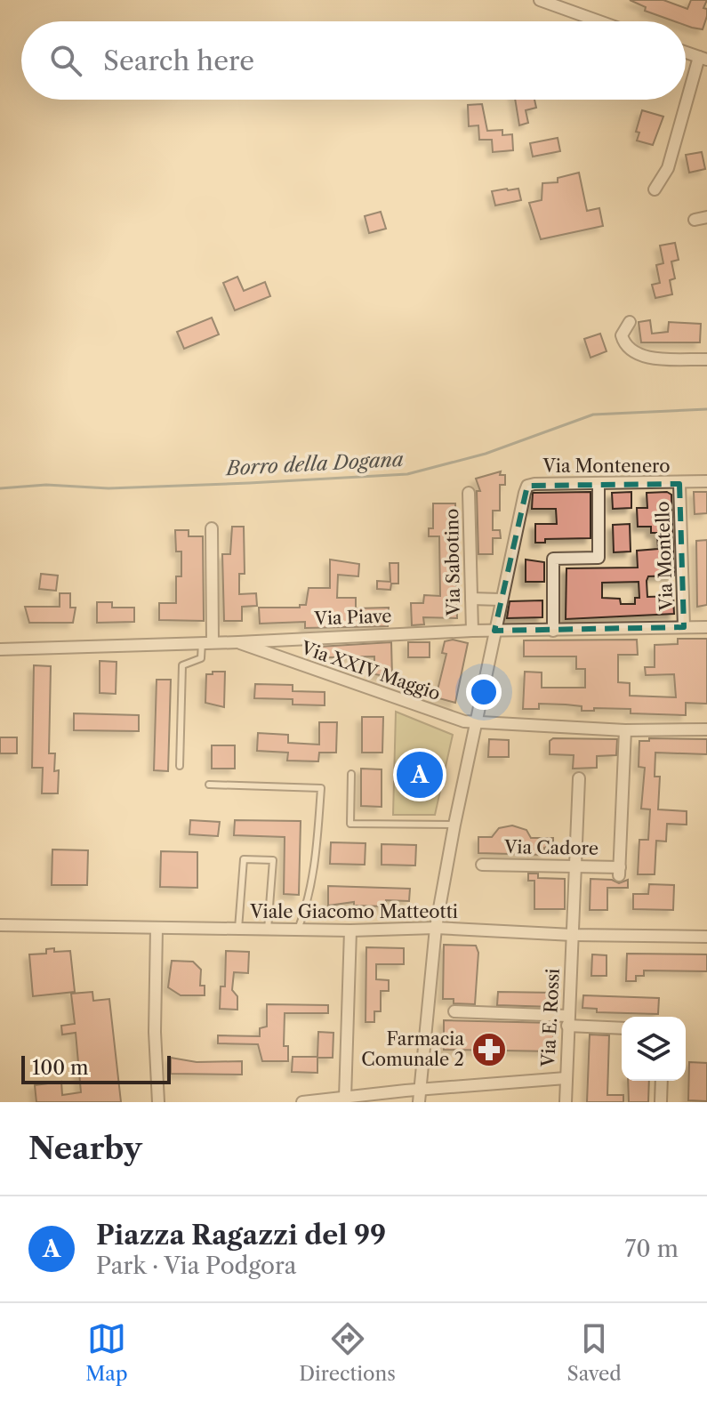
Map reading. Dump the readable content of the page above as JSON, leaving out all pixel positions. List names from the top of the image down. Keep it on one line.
{"streets":{"street":["Via Montenero","Via Montello","Via Sabotino","Via Piave","Via XXIV Maggio","Via Cadore","Viale Giacomo Matteotti","Via E. Rossi"]},"crossings":[["Via Montenero","Via Montello"],["Via Montenero","Via Piave"],["Via Montenero","Via XXIV Maggio"],["Via Montenero","Viale Giacomo Matteotti"],["Via Montello","Via Piave"],["Via Sabotino","Via Piave"],["Via Piave","Via XXIV Maggio"],["Via XXIV Maggio","Via Cadore"],["Via Cadore","Via E. Rossi"],["Viale Giacomo Matteotti","Via E. Rossi"]],"water":["Borro della Dogana"],"places":{"pharmacy":["Farmacia Comunale 2"]},"scale_bar":"100 m","page":{"search":"Search here","pins":"A","scale":"100 m","heading":"Nearby","list":[{"mark":"A","name":"Piazza Ragazzi del 99","note":"Park · Via Podgora","value":"70 m"}],"nav":["Map","Directions","Saved"]}}
